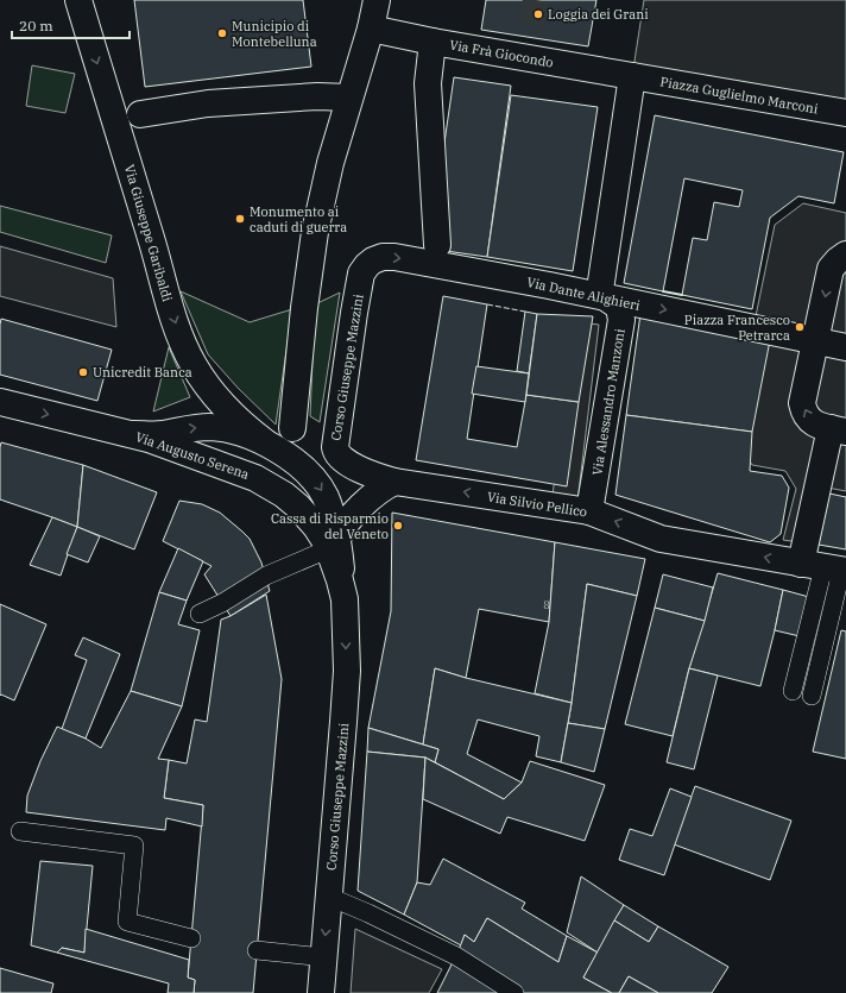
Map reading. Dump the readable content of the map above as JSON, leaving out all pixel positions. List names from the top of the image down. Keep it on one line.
{"streets":{"street":["Via Frà Giocondo","Piazza Guglielmo Marconi","Via Giuseppe Garibaldi","Via Dante Alighieri","Corso Giuseppe Mazzini","Via Alessandro Manzoni","Via Augusto Serena","Via Silvio Pellico"]},"crossings":[["Via Frà Giocondo","Piazza Guglielmo Marconi"],["Via Giuseppe Garibaldi","Corso Giuseppe Mazzini"],["Via Giuseppe Garibaldi","Via Augusto Serena"],["Via Dante Alighieri","Corso Giuseppe Mazzini"],["Via Dante Alighieri","Via Alessandro Manzoni"],["Corso Giuseppe Mazzini","Via Silvio Pellico"],["Via Alessandro Manzoni","Via Silvio Pellico"]],"one_way":["Via Giuseppe Garibaldi","Corso Giuseppe Mazzini","Via Silvio Pellico"],"places":["Loggia dei Grani","Municipio di Montebelluna","Monumento ai caduti di guerra","Piazza Francesco Petrarca","Unicredit Banca","Cassa di Risparmio del Veneto"],"house_numbers":["8"],"scale_bar":"20 m"}
